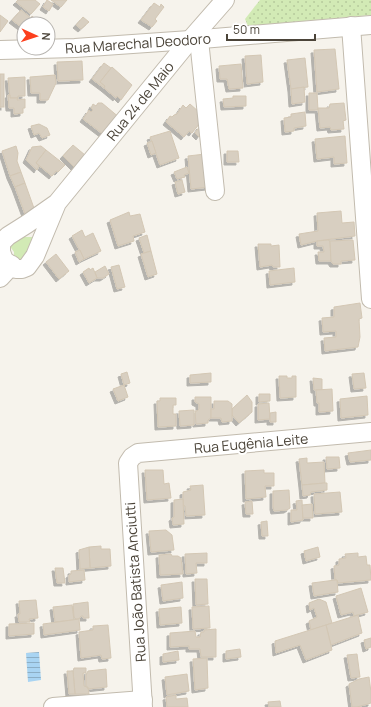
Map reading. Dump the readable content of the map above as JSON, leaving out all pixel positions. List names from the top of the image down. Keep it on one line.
{"streets":{"street":["Rua Marechal Deodoro","Rua 24 de Maio","Rua Eugênia Leite","Rua João Batista Anciutti"]},"crossings":[["Rua Marechal Deodoro","Rua 24 de Maio"],["Rua Eugênia Leite","Rua João Batista Anciutti"]],"scale_bar":"50 m","north":"right"}
